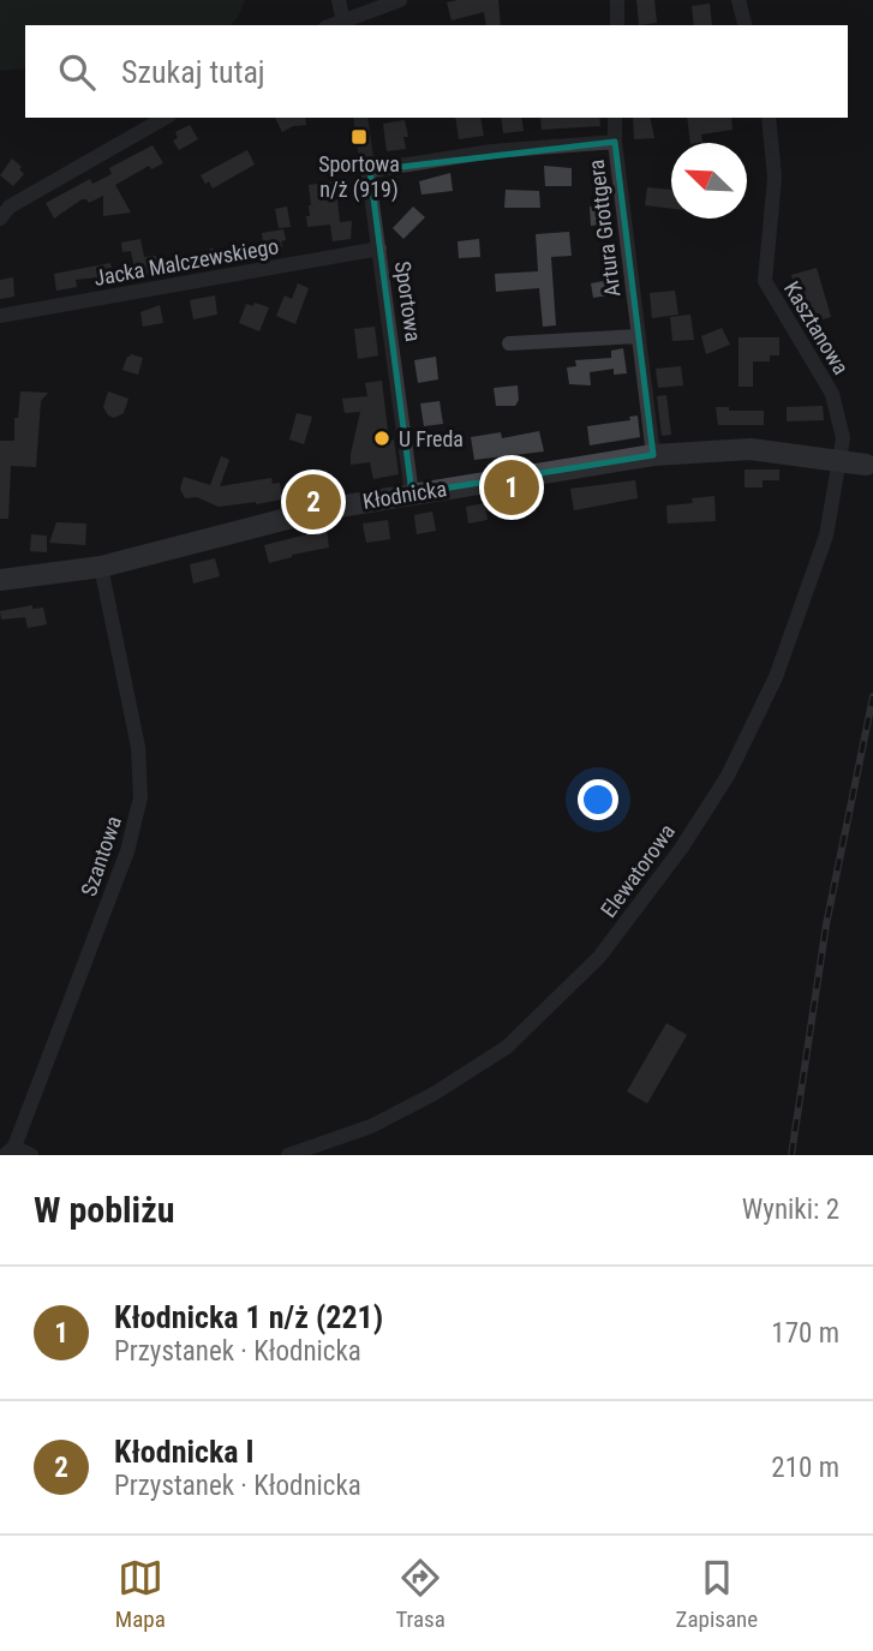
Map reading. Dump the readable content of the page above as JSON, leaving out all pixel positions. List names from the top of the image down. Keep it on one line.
{"streets":{"main road":["Kłodnicka"],"street":["Artura Grottgera","Jacka Malczewskiego","Sportowa","Kasztanowa","Szantowa","Elewatorowa"]},"crossings":[["Artura Grottgera","Kłodnicka"],["Jacka Malczewskiego","Sportowa"],["Sportowa","Kłodnicka"],["Kasztanowa","Kłodnicka"],["Kasztanowa","Elewatorowa"],["Kłodnicka","Szantowa"],["Kłodnicka","Elewatorowa"]],"places":{"transit":["Sportowa n/ż (919)"],"other":["U Freda"]},"north":"top left","page":{"search":"Szukaj tutaj","pins":["1","2"],"heading":["W pobliżu","Wyniki: 2"],"list":[{"mark":"1","name":"Kłodnicka 1 n/ż (221)","note":"Przystanek · Kłodnicka","value":"170 m"},{"mark":"2","name":"Kłodnicka I","note":"Przystanek · Kłodnicka","value":"210 m"}],"nav":["Mapa","Trasa","Zapisane"]}}
